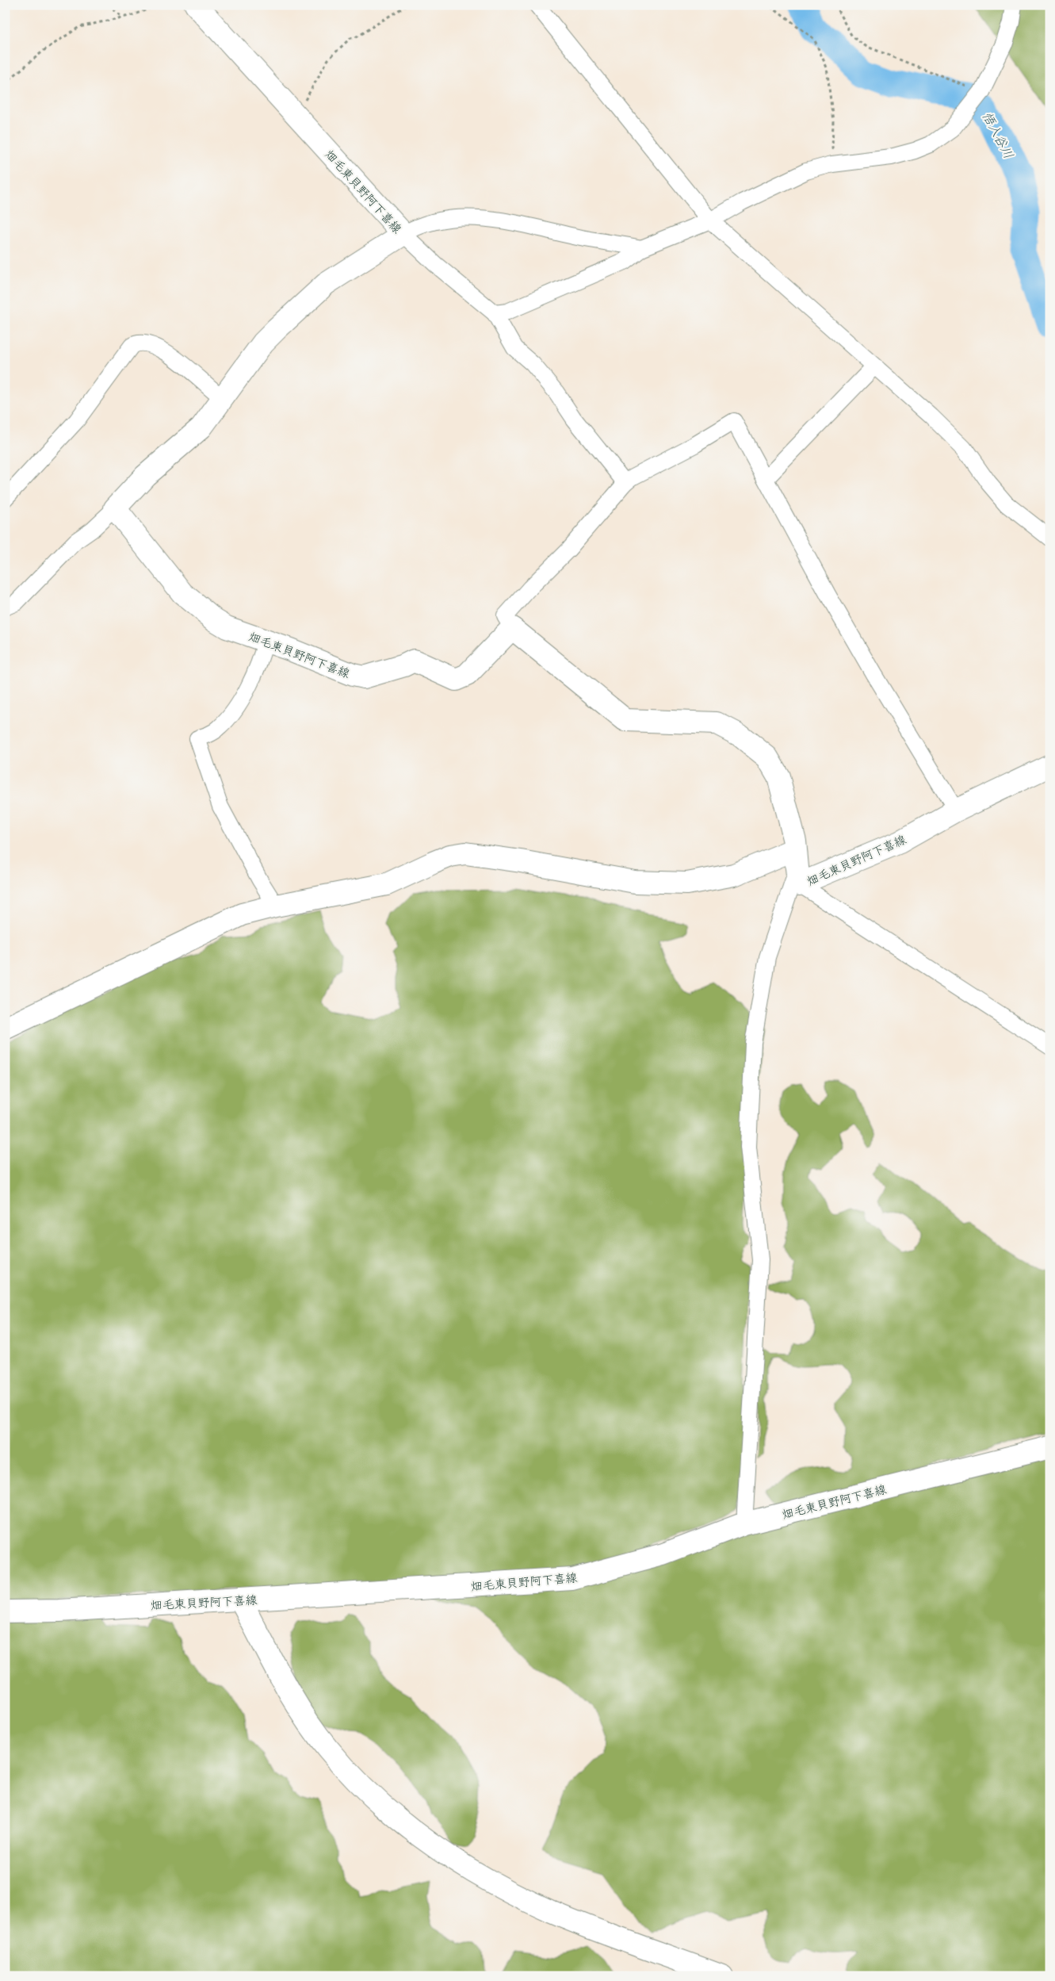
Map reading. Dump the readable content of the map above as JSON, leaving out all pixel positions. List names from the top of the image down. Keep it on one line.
{"streets":{"main road":["畑毛東貝野阿下喜線"]},"water":["悟入谷川"]}
